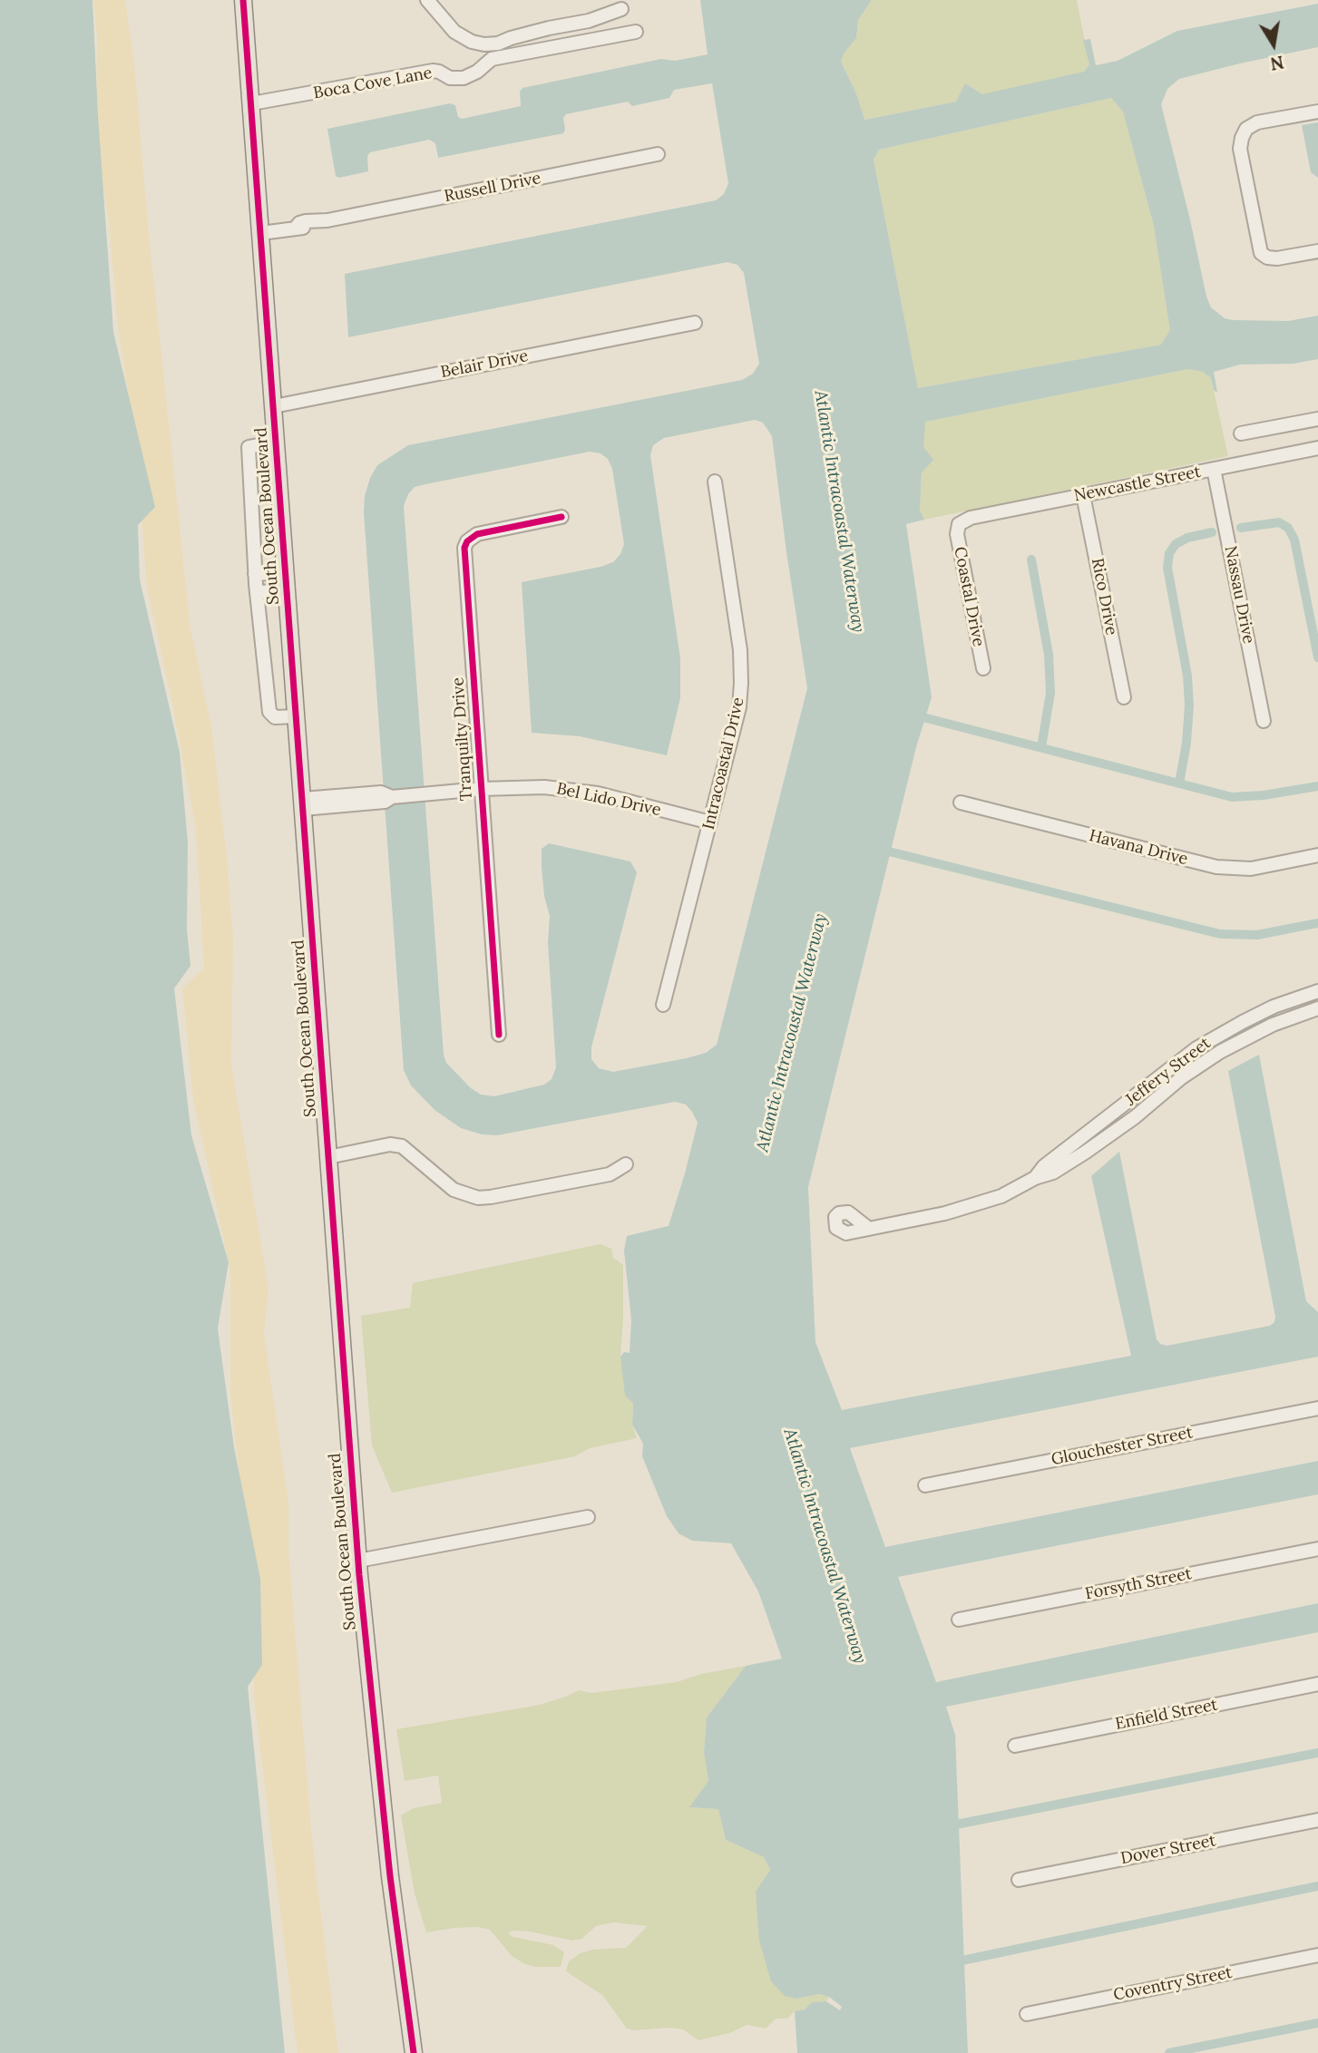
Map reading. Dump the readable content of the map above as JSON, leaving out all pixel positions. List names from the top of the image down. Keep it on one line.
{"streets":{"main road":["South Ocean Boulevard"],"street":["Boca Cove Lane","Russell Drive","Belair Drive","Newcastle Street","Nassau Drive","Coastal Drive","Rico Drive","Tranquilty Drive","Intracoastal Drive","Bel Lido Drive","Havana Drive","Jeffery Street","Glouchester Street","Forsyth Street","Enfield Street","Dover Street","Coventry Street"]},"crossings":[["Boca Cove Lane","South Ocean Boulevard"],["Russell Drive","South Ocean Boulevard"],["Belair Drive","South Ocean Boulevard"],["Newcastle Street","Nassau Drive"],["Newcastle Street","Coastal Drive"],["Newcastle Street","Rico Drive"],["South Ocean Boulevard","Bel Lido Drive"],["Tranquilty Drive","Bel Lido Drive"],["Intracoastal Drive","Bel Lido Drive"]],"water":["Atlantic Intracoastal Waterway"],"north":"bottom"}
